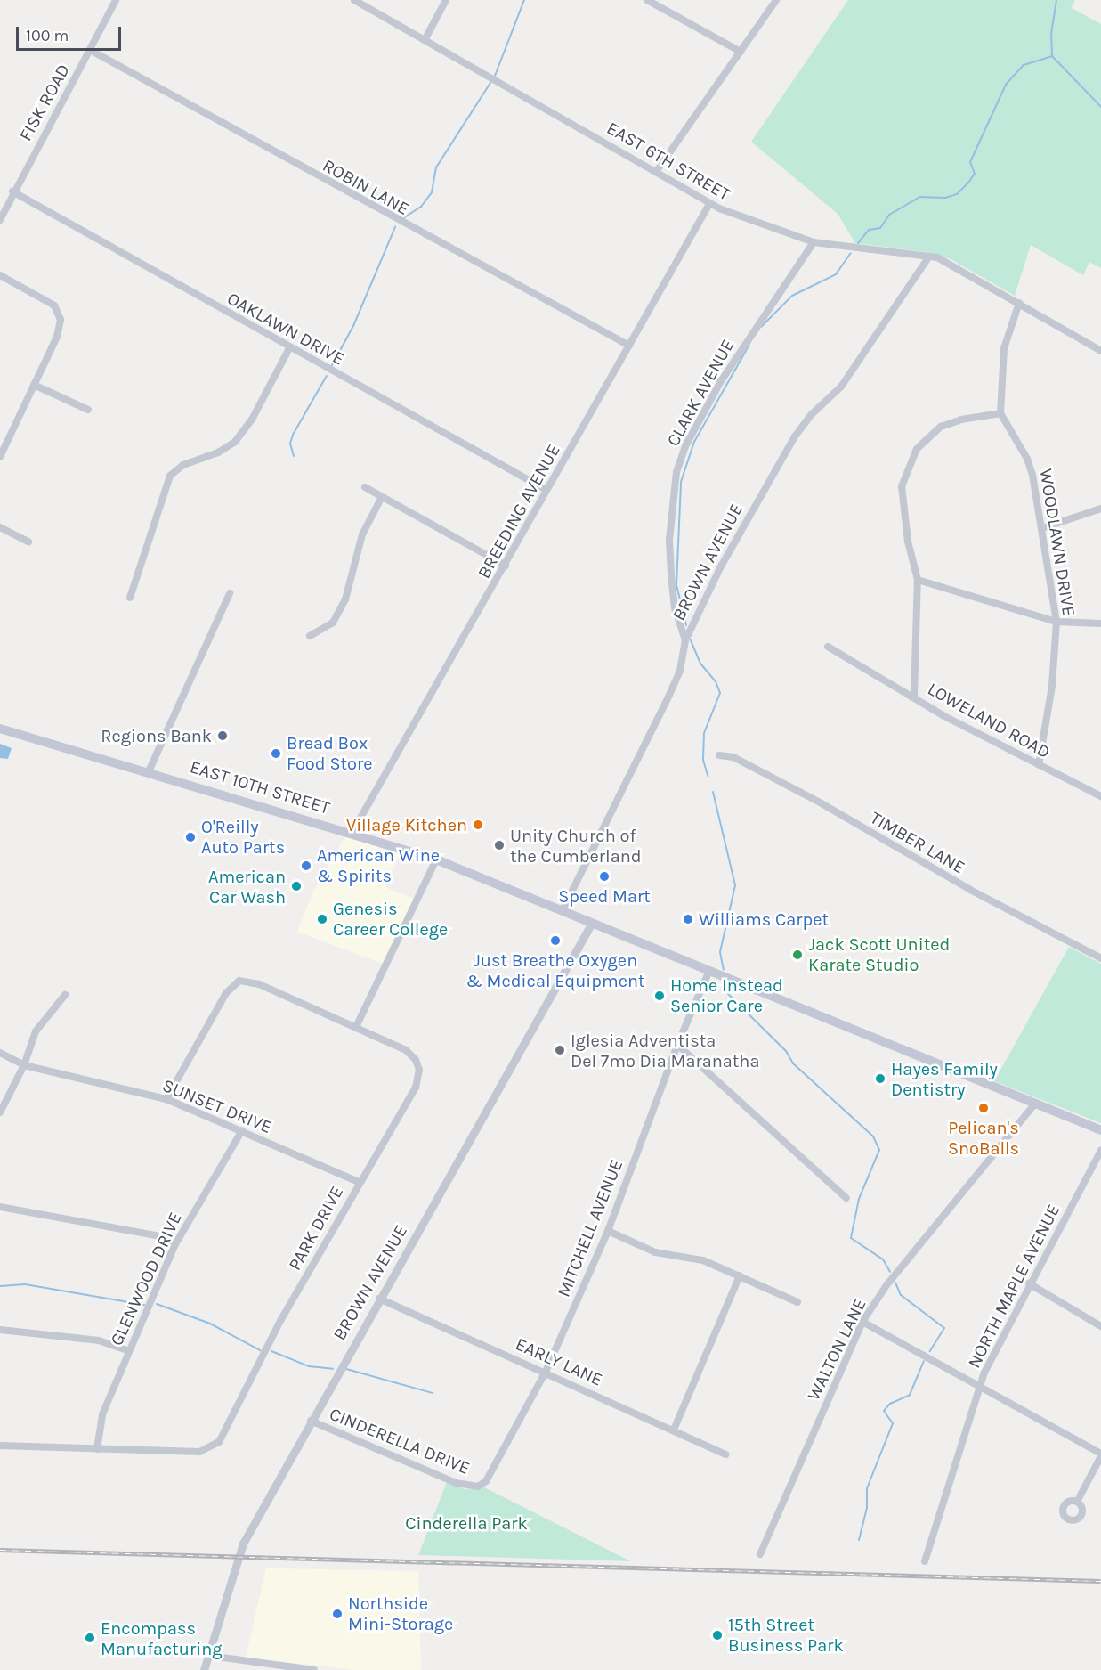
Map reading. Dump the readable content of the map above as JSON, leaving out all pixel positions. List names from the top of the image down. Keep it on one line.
{"streets":{"main road":["EAST 10TH STREET"],"street":["FISK ROAD","EAST 6TH STREET","ROBIN LANE","OAKLAWN DRIVE","CLARK AVENUE","BREEDING AVENUE","WOODLAWN DRIVE","BROWN AVENUE","LOWELAND ROAD","TIMBER LANE","SUNSET DRIVE","PARK DRIVE","MITCHELL AVENUE","GLENWOOD DRIVE","NORTH MAPLE AVENUE","WALTON LANE","EARLY LANE","CINDERELLA DRIVE"]},"crossings":[["FISK ROAD","ROBIN LANE"],["FISK ROAD","OAKLAWN DRIVE"],["EAST 6TH STREET","CLARK AVENUE"],["EAST 6TH STREET","BREEDING AVENUE"],["EAST 6TH STREET","BROWN AVENUE"],["ROBIN LANE","BREEDING AVENUE"],["OAKLAWN DRIVE","BREEDING AVENUE"],["CLARK AVENUE","BROWN AVENUE"],["BREEDING AVENUE","EAST 10TH STREET"],["WOODLAWN DRIVE","LOWELAND ROAD"],["BROWN AVENUE","EAST 10TH STREET"],["BROWN AVENUE","EARLY LANE"],["BROWN AVENUE","CINDERELLA DRIVE"],["EAST 10TH STREET","MITCHELL AVENUE"],["EAST 10TH STREET","WALTON LANE"],["SUNSET DRIVE","PARK DRIVE"],["SUNSET DRIVE","GLENWOOD DRIVE"],["PARK DRIVE","GLENWOOD DRIVE"],["MITCHELL AVENUE","EARLY LANE"],["MITCHELL AVENUE","CINDERELLA DRIVE"]],"parks":["Cinderella Park"],"places":["Regions Bank","Bread Box Food Store","Village Kitchen","O'Reilly Auto Parts","Unity Church of the Cumberland","American Wine & Spirits","Speed Mart","American Car Wash","Genesis Career College","Williams Carpet","Just Breathe Oxygen & Medical Equipment","Jack Scott United Karate Studio","Home Instead Senior Care","Iglesia Adventista Del 7mo Dia Maranatha","Hayes Family Dentistry","Pelican's SnoBalls","Northside Mini-Storage","15th Street Business Park","Encompass Manufacturing"],"scale_bar":"100 m"}
